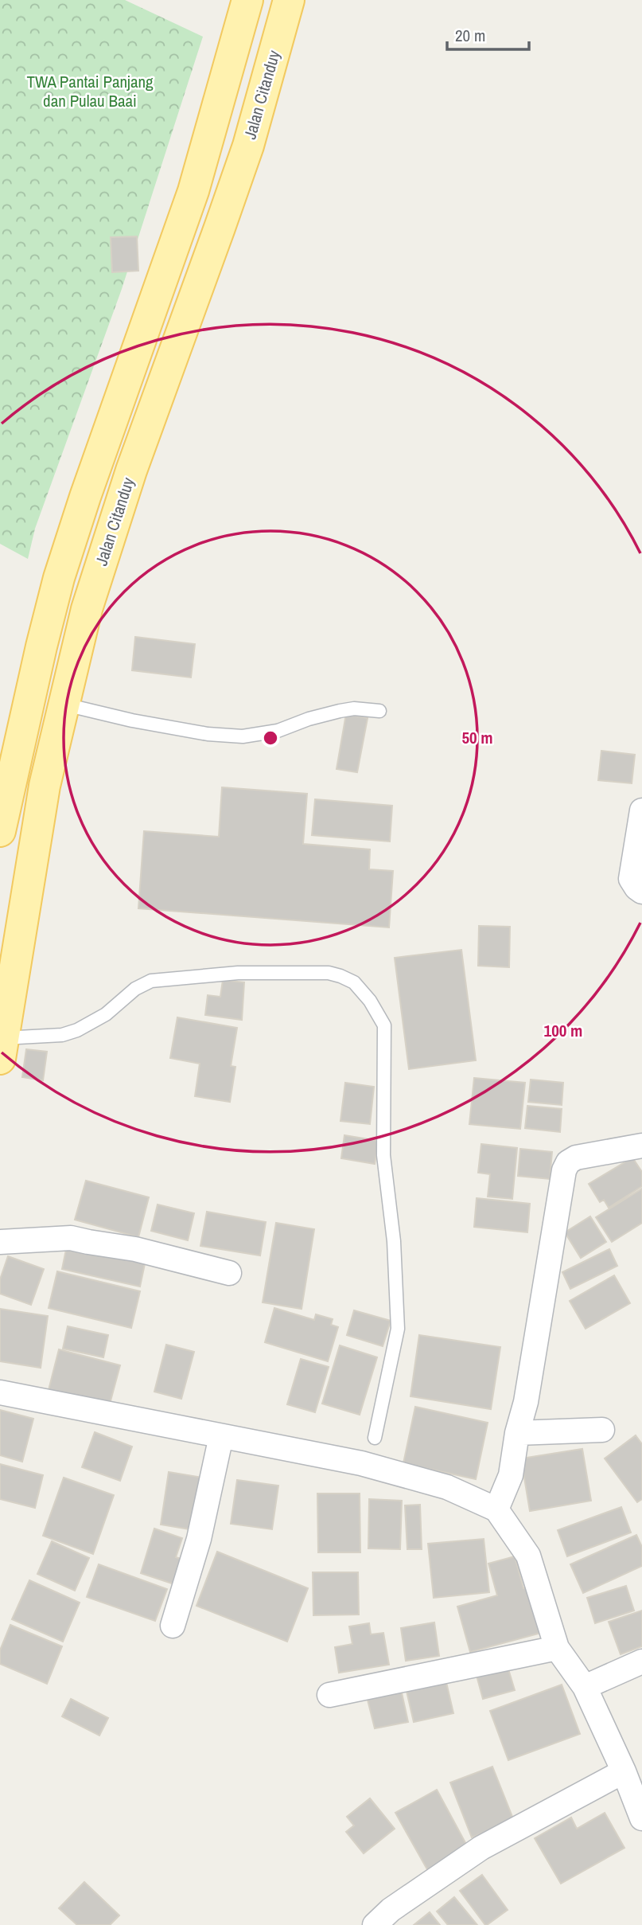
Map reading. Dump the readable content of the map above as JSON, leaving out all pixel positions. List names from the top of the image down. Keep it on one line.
{"streets":{"main road":["Jalan Citanduy"]},"parks":["TWA Pantai Panjang dan Pulau Baai"],"scale_bar":"20 m","rings":["50 m","100 m"]}
